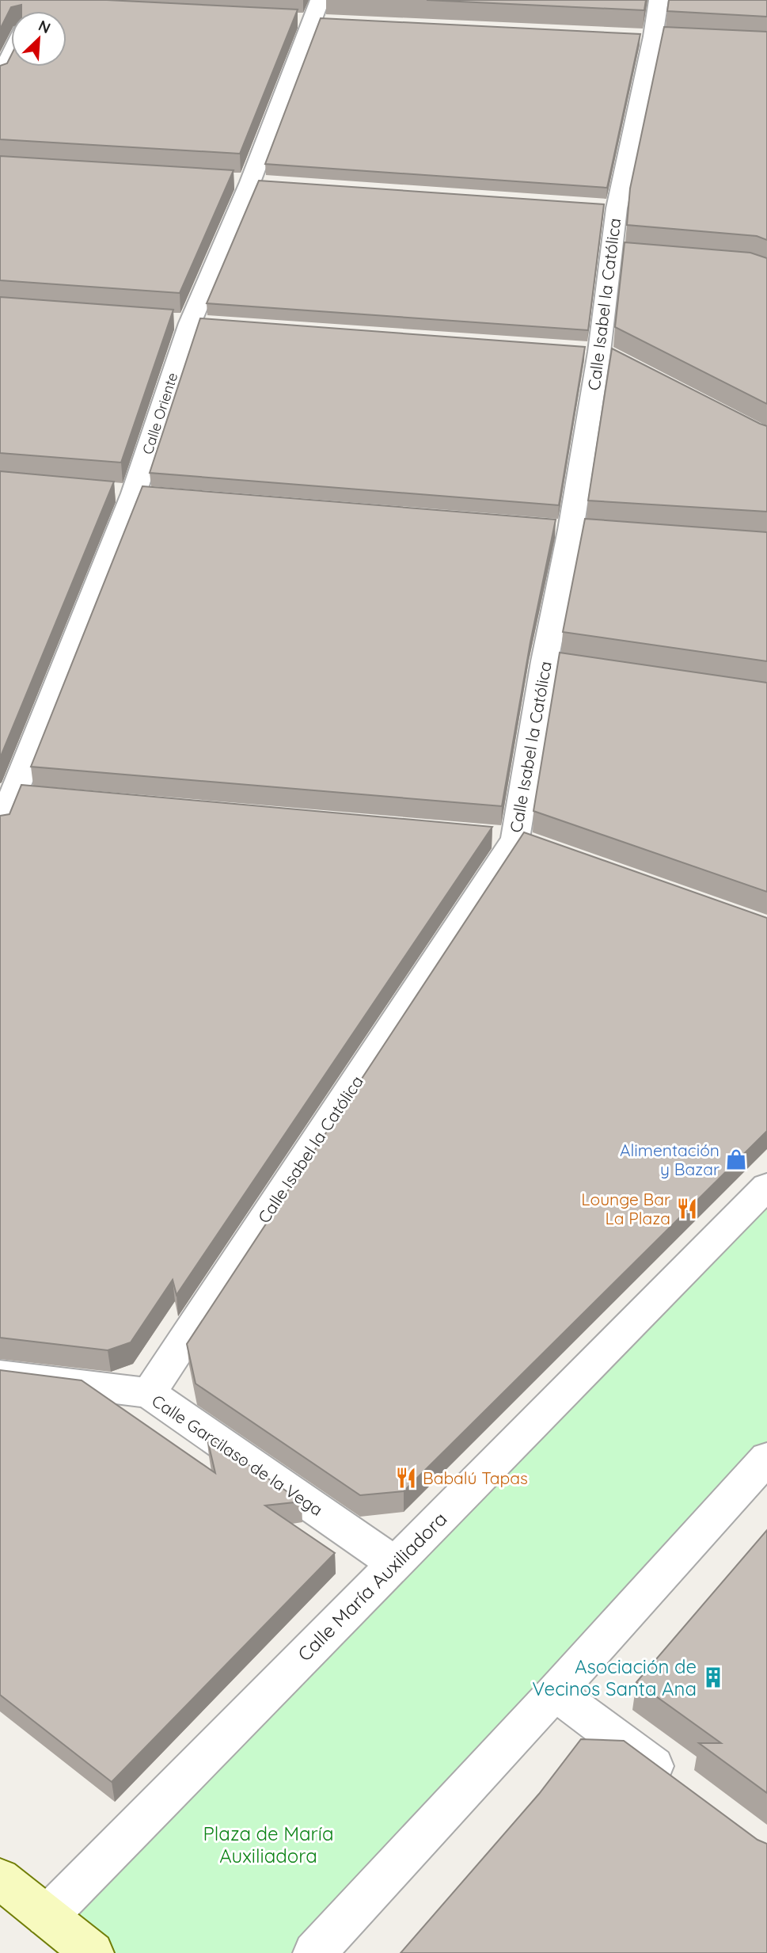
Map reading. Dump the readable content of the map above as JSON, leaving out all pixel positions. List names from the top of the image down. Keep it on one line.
{"streets":{"street":["Calle Isabel la Católica","Calle Oriente","Calle Garcilaso de la Vega","Calle María Auxiliadora"]},"crossings":[["Calle Isabel la Católica","Calle Garcilaso de la Vega"],["Calle Garcilaso de la Vega","Calle María Auxiliadora"]],"parks":["Plaza de María Auxiliadora"],"places":{"shop":["Alimentación y Bazar"],"restaurant":["Lounge Bar La Plaza","Babalú Tapas"],"building":["Asociación de Vecinos Santa Ana"]},"north":"top right"}
